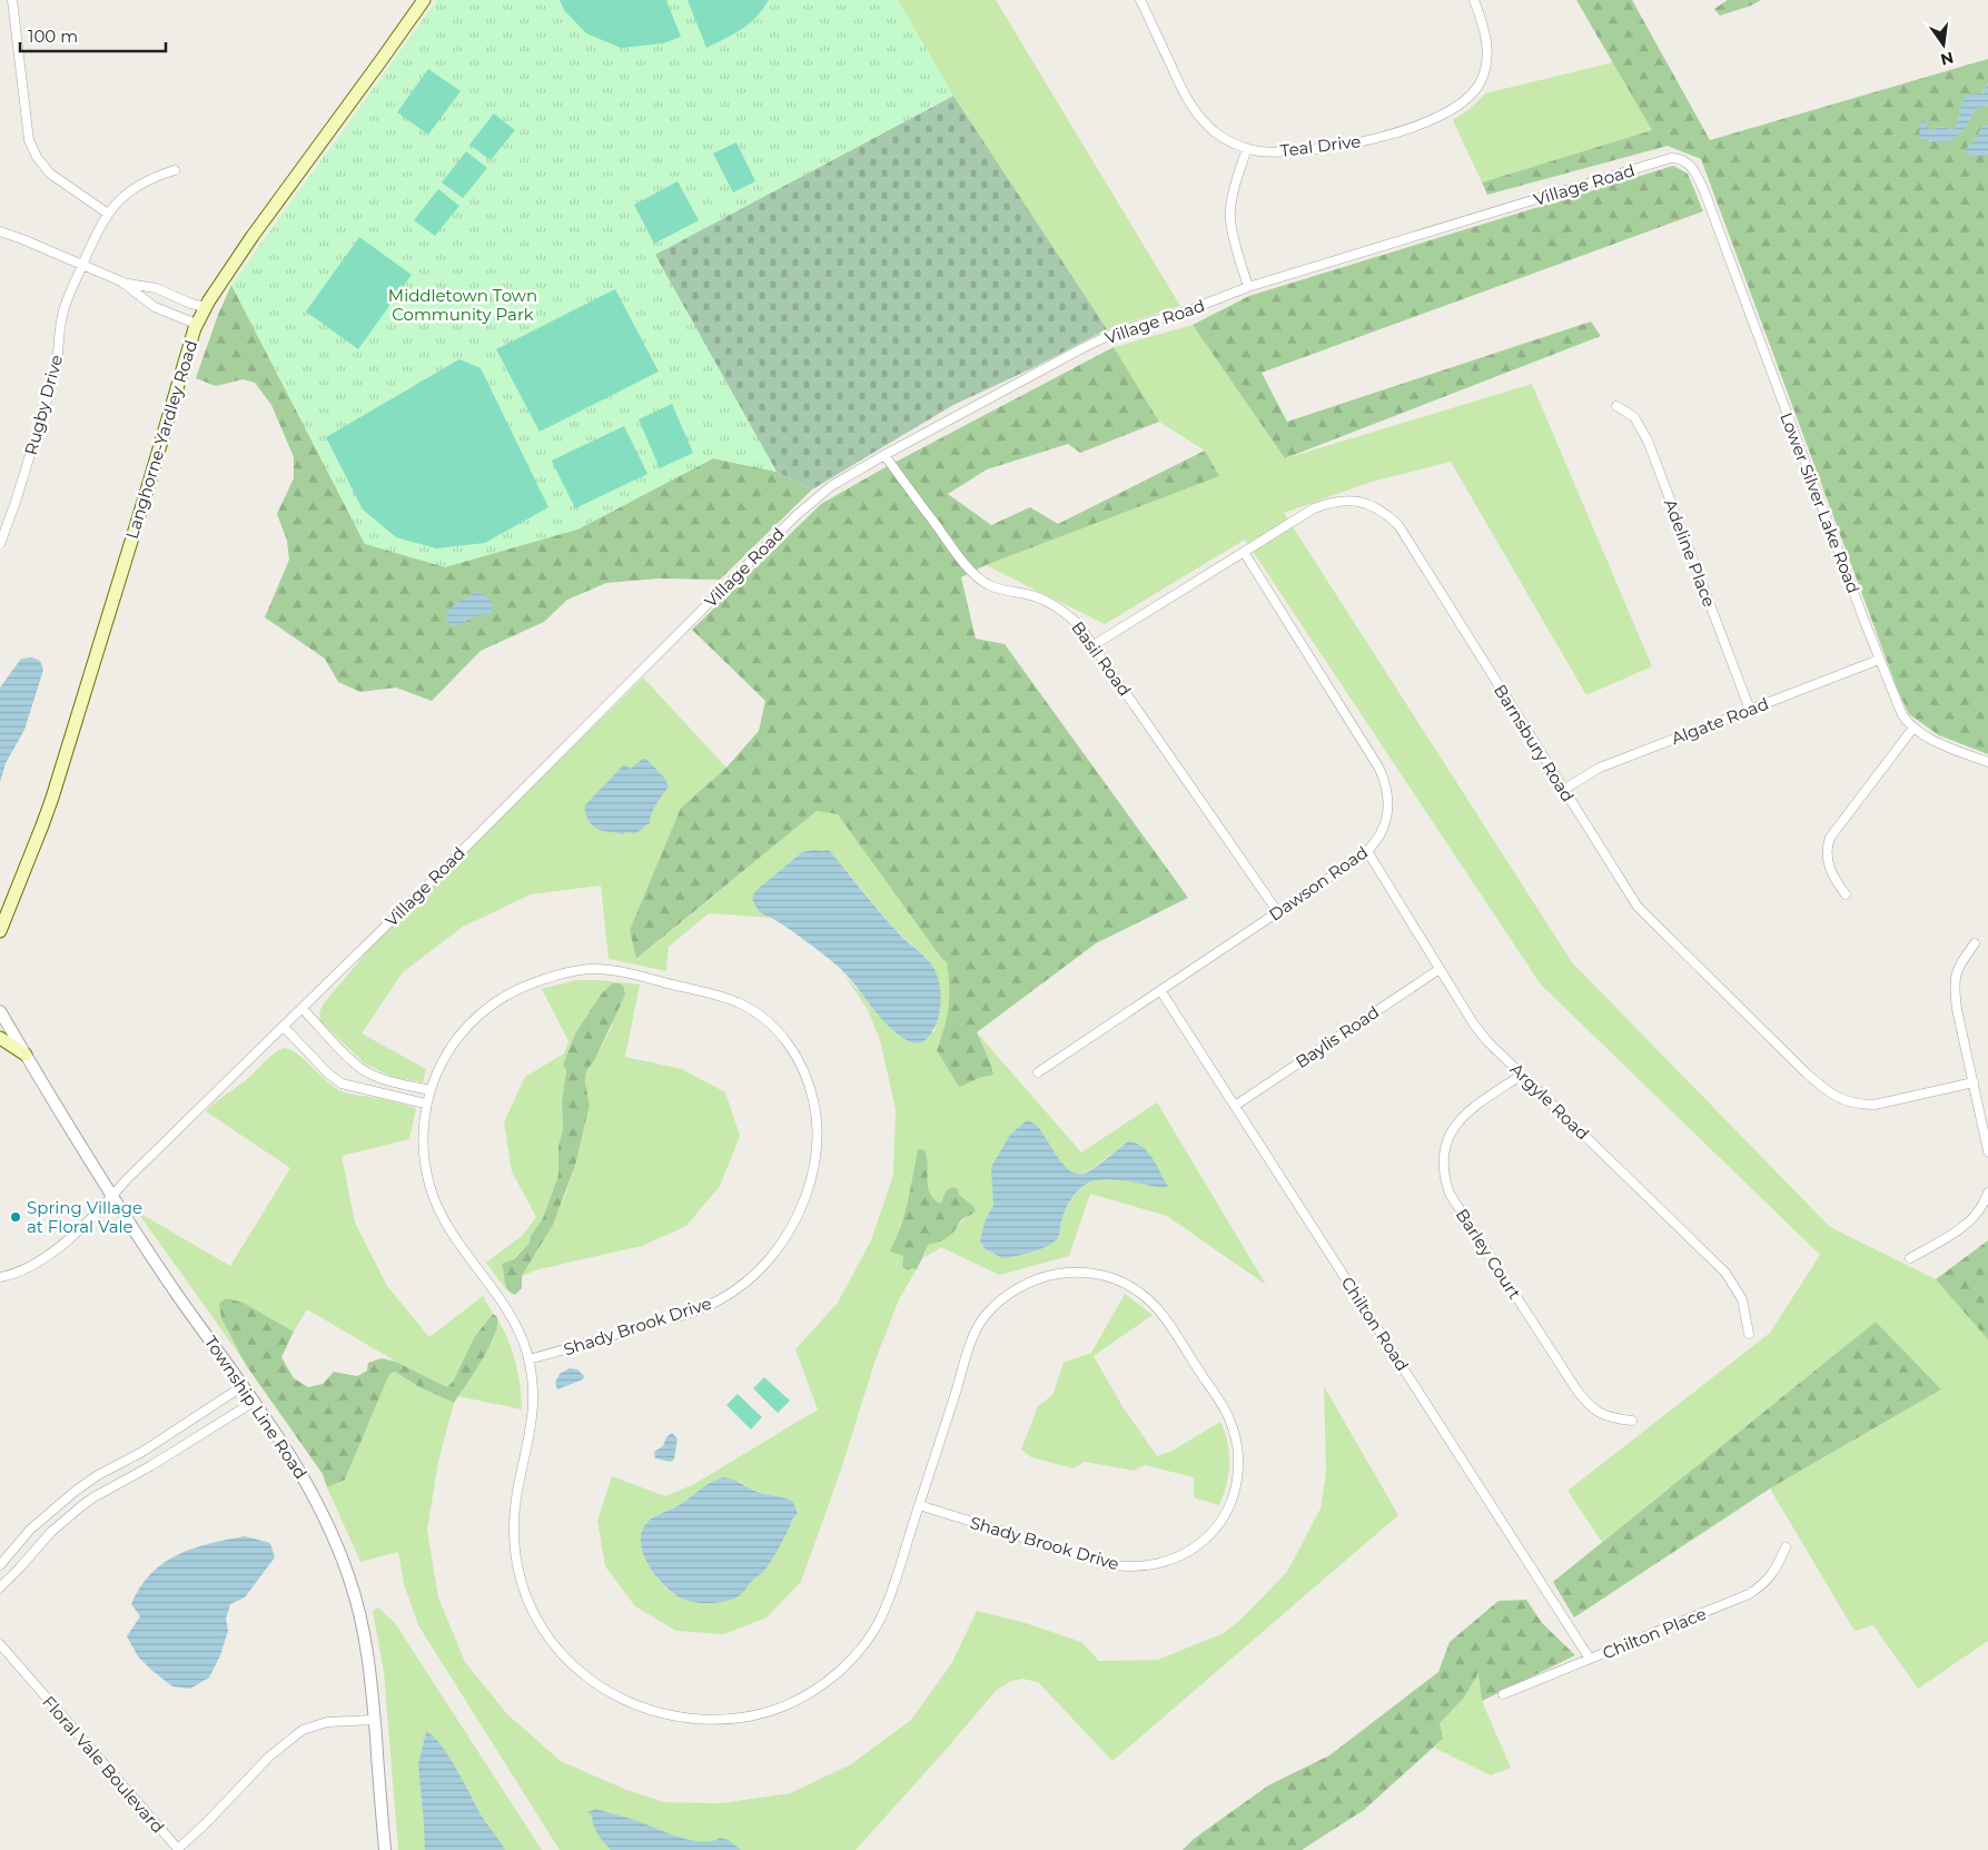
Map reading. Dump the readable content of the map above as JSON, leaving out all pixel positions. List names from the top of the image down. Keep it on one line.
{"streets":{"main road":["Langhorne-Yardley Road"],"street":["Teal Drive","Village Road","Rugby Drive","Lower Silver Lake Road","Adeline Place","Basil Road","Algate Road","Barnsbury Road","Dawson Road","Baylis Road","Argyle Road","Barley Court","Chilton Road","Shady Brook Drive","Township Line Road","Chilton Place","Floral Vale Boulevard"]},"crossings":[["Village Road","Lower Silver Lake Road"],["Village Road","Basil Road"],["Village Road","Township Line Road"],["Lower Silver Lake Road","Algate Road"],["Adeline Place","Algate Road"],["Basil Road","Barnsbury Road"],["Basil Road","Dawson Road"],["Algate Road","Barnsbury Road"],["Barnsbury Road","Dawson Road"],["Dawson Road","Argyle Road"],["Dawson Road","Chilton Road"],["Baylis Road","Argyle Road"],["Baylis Road","Chilton Road"],["Argyle Road","Barley Court"],["Chilton Road","Chilton Place"],["Township Line Road","Floral Vale Boulevard"]],"parks":["Middletown Town Community Park"],"places":["Spring Village at Floral Vale"],"scale_bar":"100 m","north":"bottom"}
